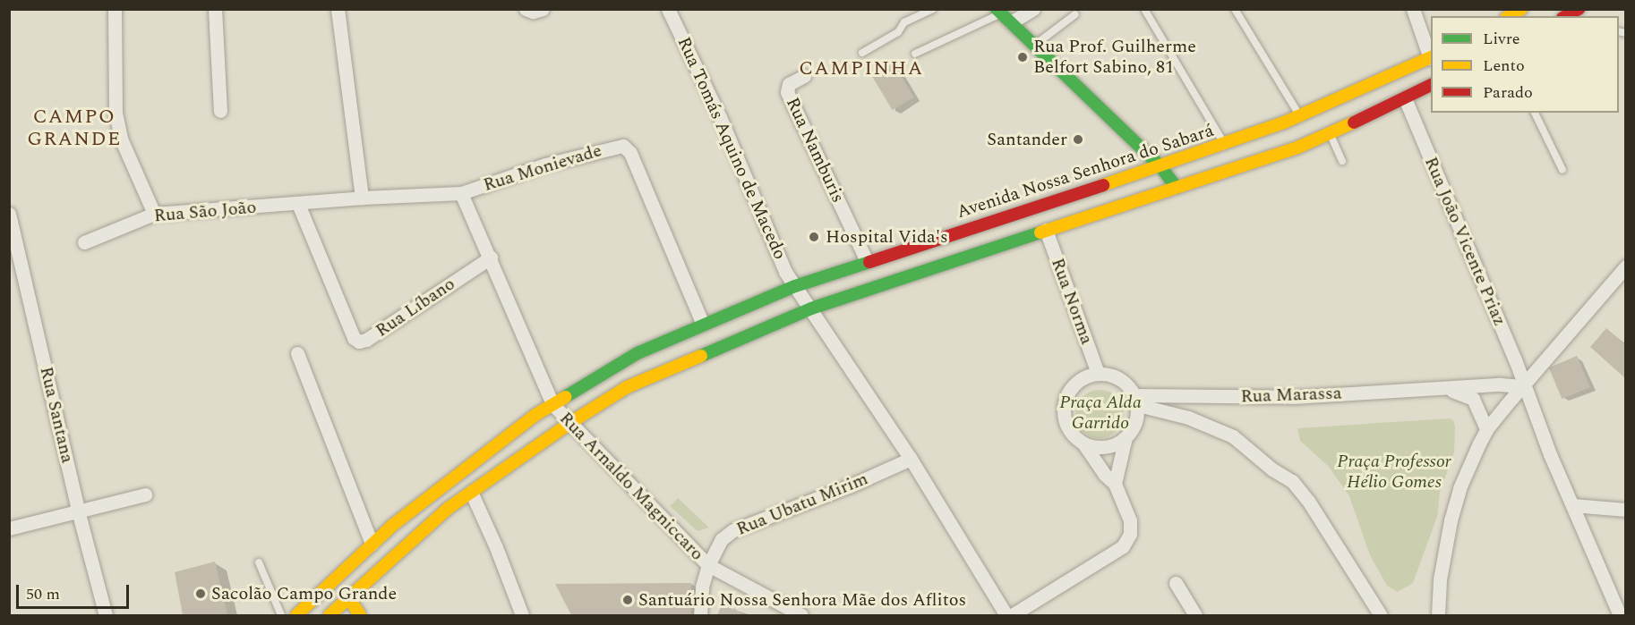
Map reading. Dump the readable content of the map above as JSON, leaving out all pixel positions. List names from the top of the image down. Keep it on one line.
{"streets":{"main road":["Avenida Nossa Senhora do Sabará"],"street":["Rua Tomás Aquino de Macedo","Rua Namburis","Rua Monievade","Rua São João","Rua João Vicente Priaz","Rua Norma","Rua Líbano","Rua Marassa","Rua Santana","Rua Arnaldo Magniccaro","Rua Ubatu Mirim"]},"crossings":[["Rua Tomás Aquino de Macedo","Avenida Nossa Senhora do Sabará"],["Rua Tomás Aquino de Macedo","Rua Ubatu Mirim"],["Rua Namburis","Avenida Nossa Senhora do Sabará"],["Rua Monievade","Avenida Nossa Senhora do Sabará"],["Rua Monievade","Rua São João"],["Rua Monievade","Rua Líbano"],["Rua Monievade","Rua Arnaldo Magniccaro"],["Avenida Nossa Senhora do Sabará","Rua Arnaldo Magniccaro"],["Rua São João","Rua Líbano"],["Rua João Vicente Priaz","Rua Marassa"],["Rua Norma","Rua Marassa"],["Rua Líbano","Rua Arnaldo Magniccaro"],["Rua Arnaldo Magniccaro","Rua Ubatu Mirim"]],"districts":["CAMPINHA","CAMPO GRANDE"],"parks":["Praça Alda Garrido","Praça Professor Hélio Gomes"],"places":["Rua Prof. Guilherme Belfort Sabino, 81","Santander","Hospital Vida's","Sacolão Campo Grande","Santuário Nossa Senhora Mãe dos Aflitos"],"legend":["Livre","Lento","Parado"],"scale_bar":"50 m"}
